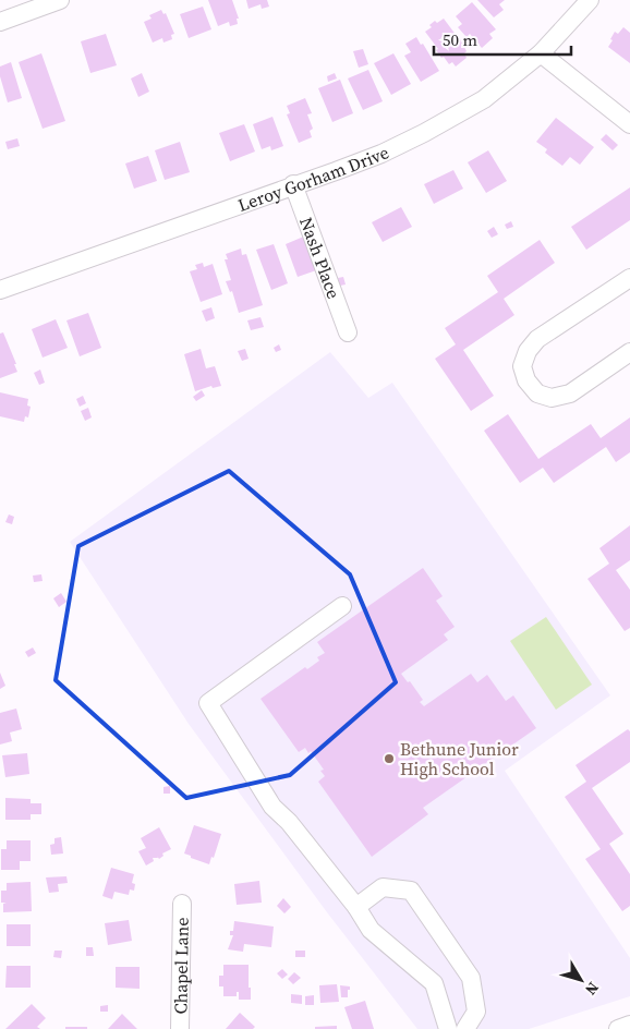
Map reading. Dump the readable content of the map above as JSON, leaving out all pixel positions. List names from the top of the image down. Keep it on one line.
{"streets":{"street":["Leroy Gorham Drive","Nash Place","Chapel Lane"]},"crossings":[["Leroy Gorham Drive","Nash Place"]],"places":["Bethune Junior High School"],"scale_bar":"50 m","north":"bottom right"}
